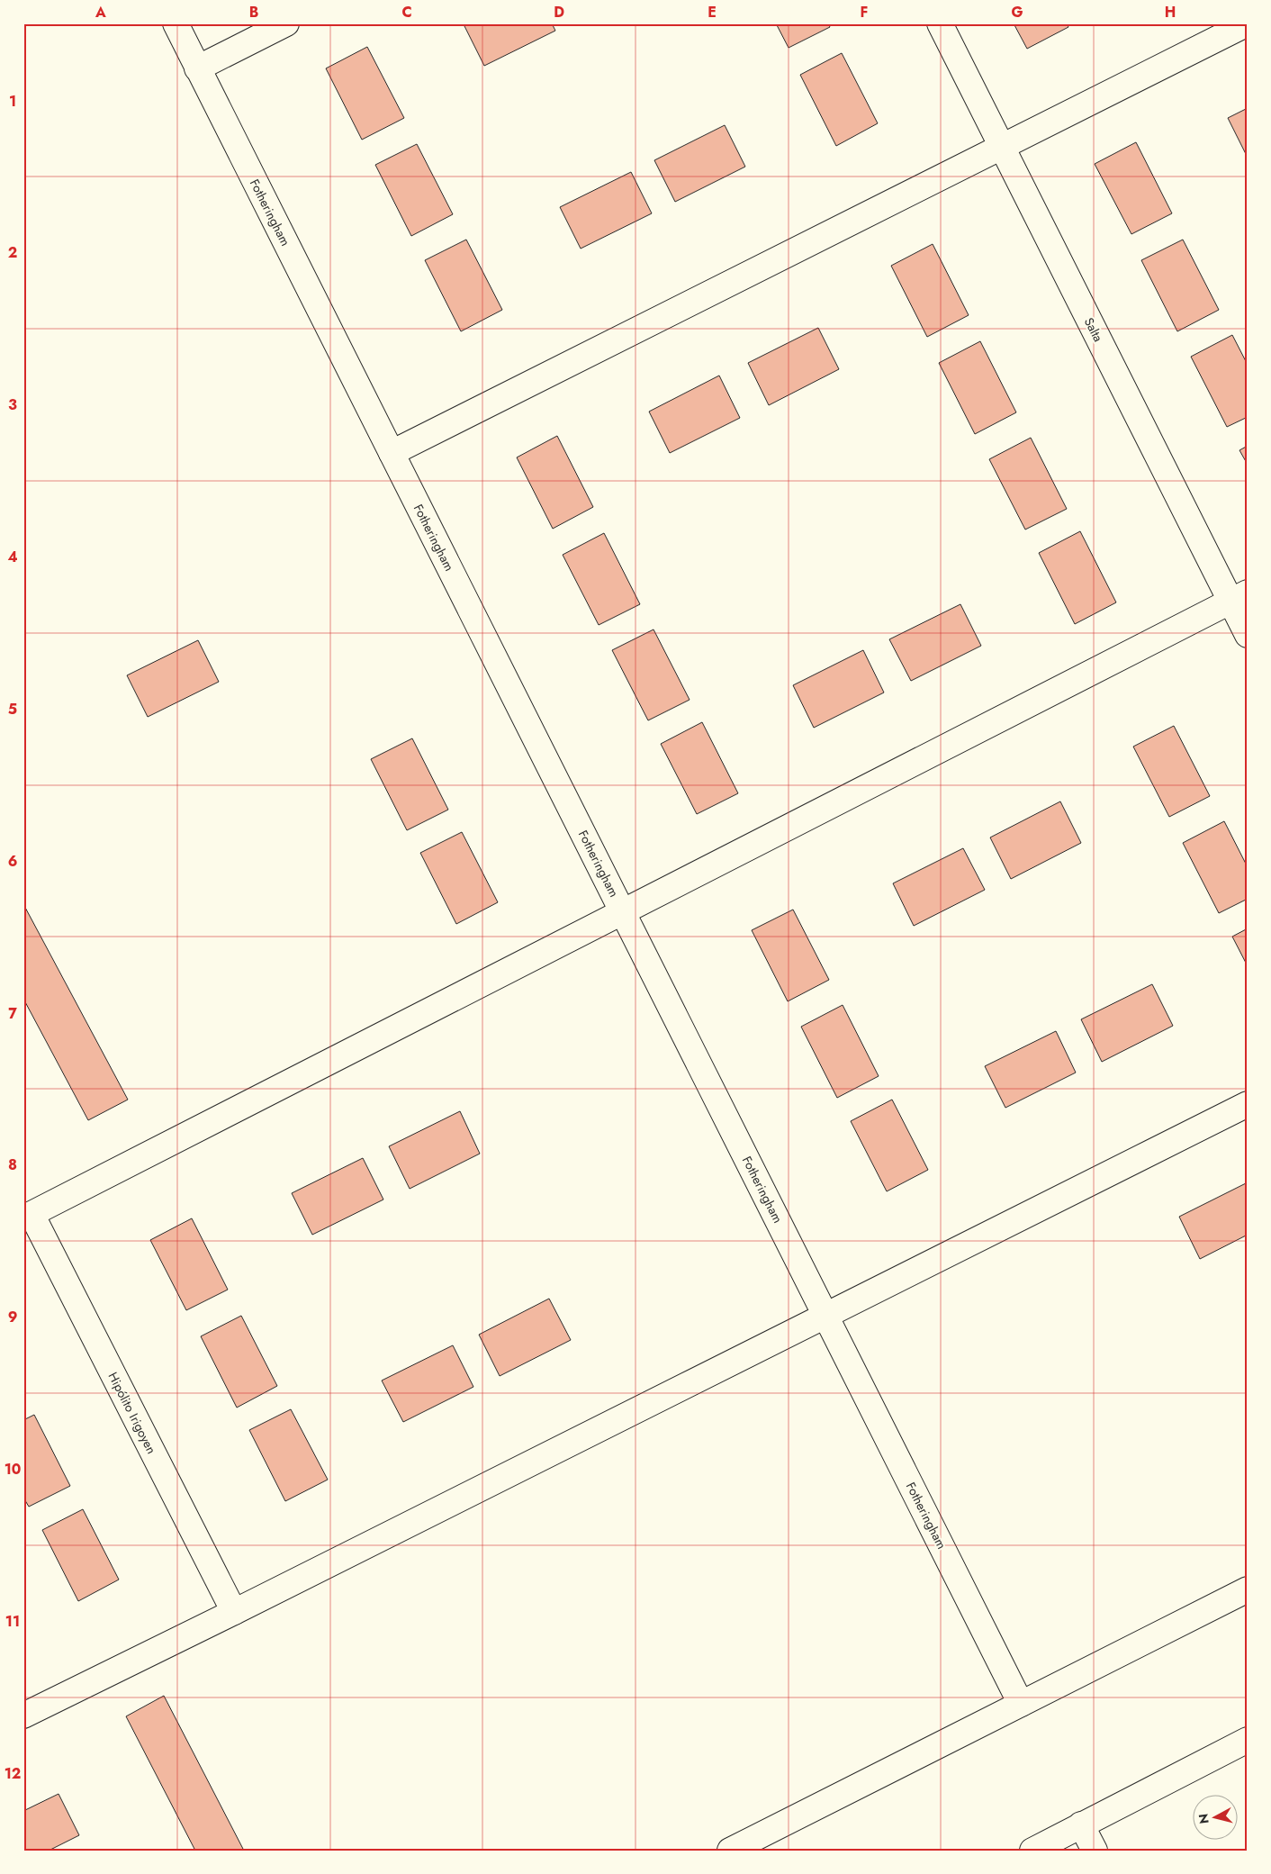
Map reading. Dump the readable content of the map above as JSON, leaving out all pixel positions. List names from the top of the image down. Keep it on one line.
{"streets":{"street":["Fotheringham","Salta","Hipólito Irigoyen"]},"crossings":[["Fotheringham","Hipólito Irigoyen"]],"north":"left","grid":{"columns":["A","B","C","D","E","F","G","H"],"rows":["1","2","3","4","5","6","7","8","9","10","11","12"]}}
